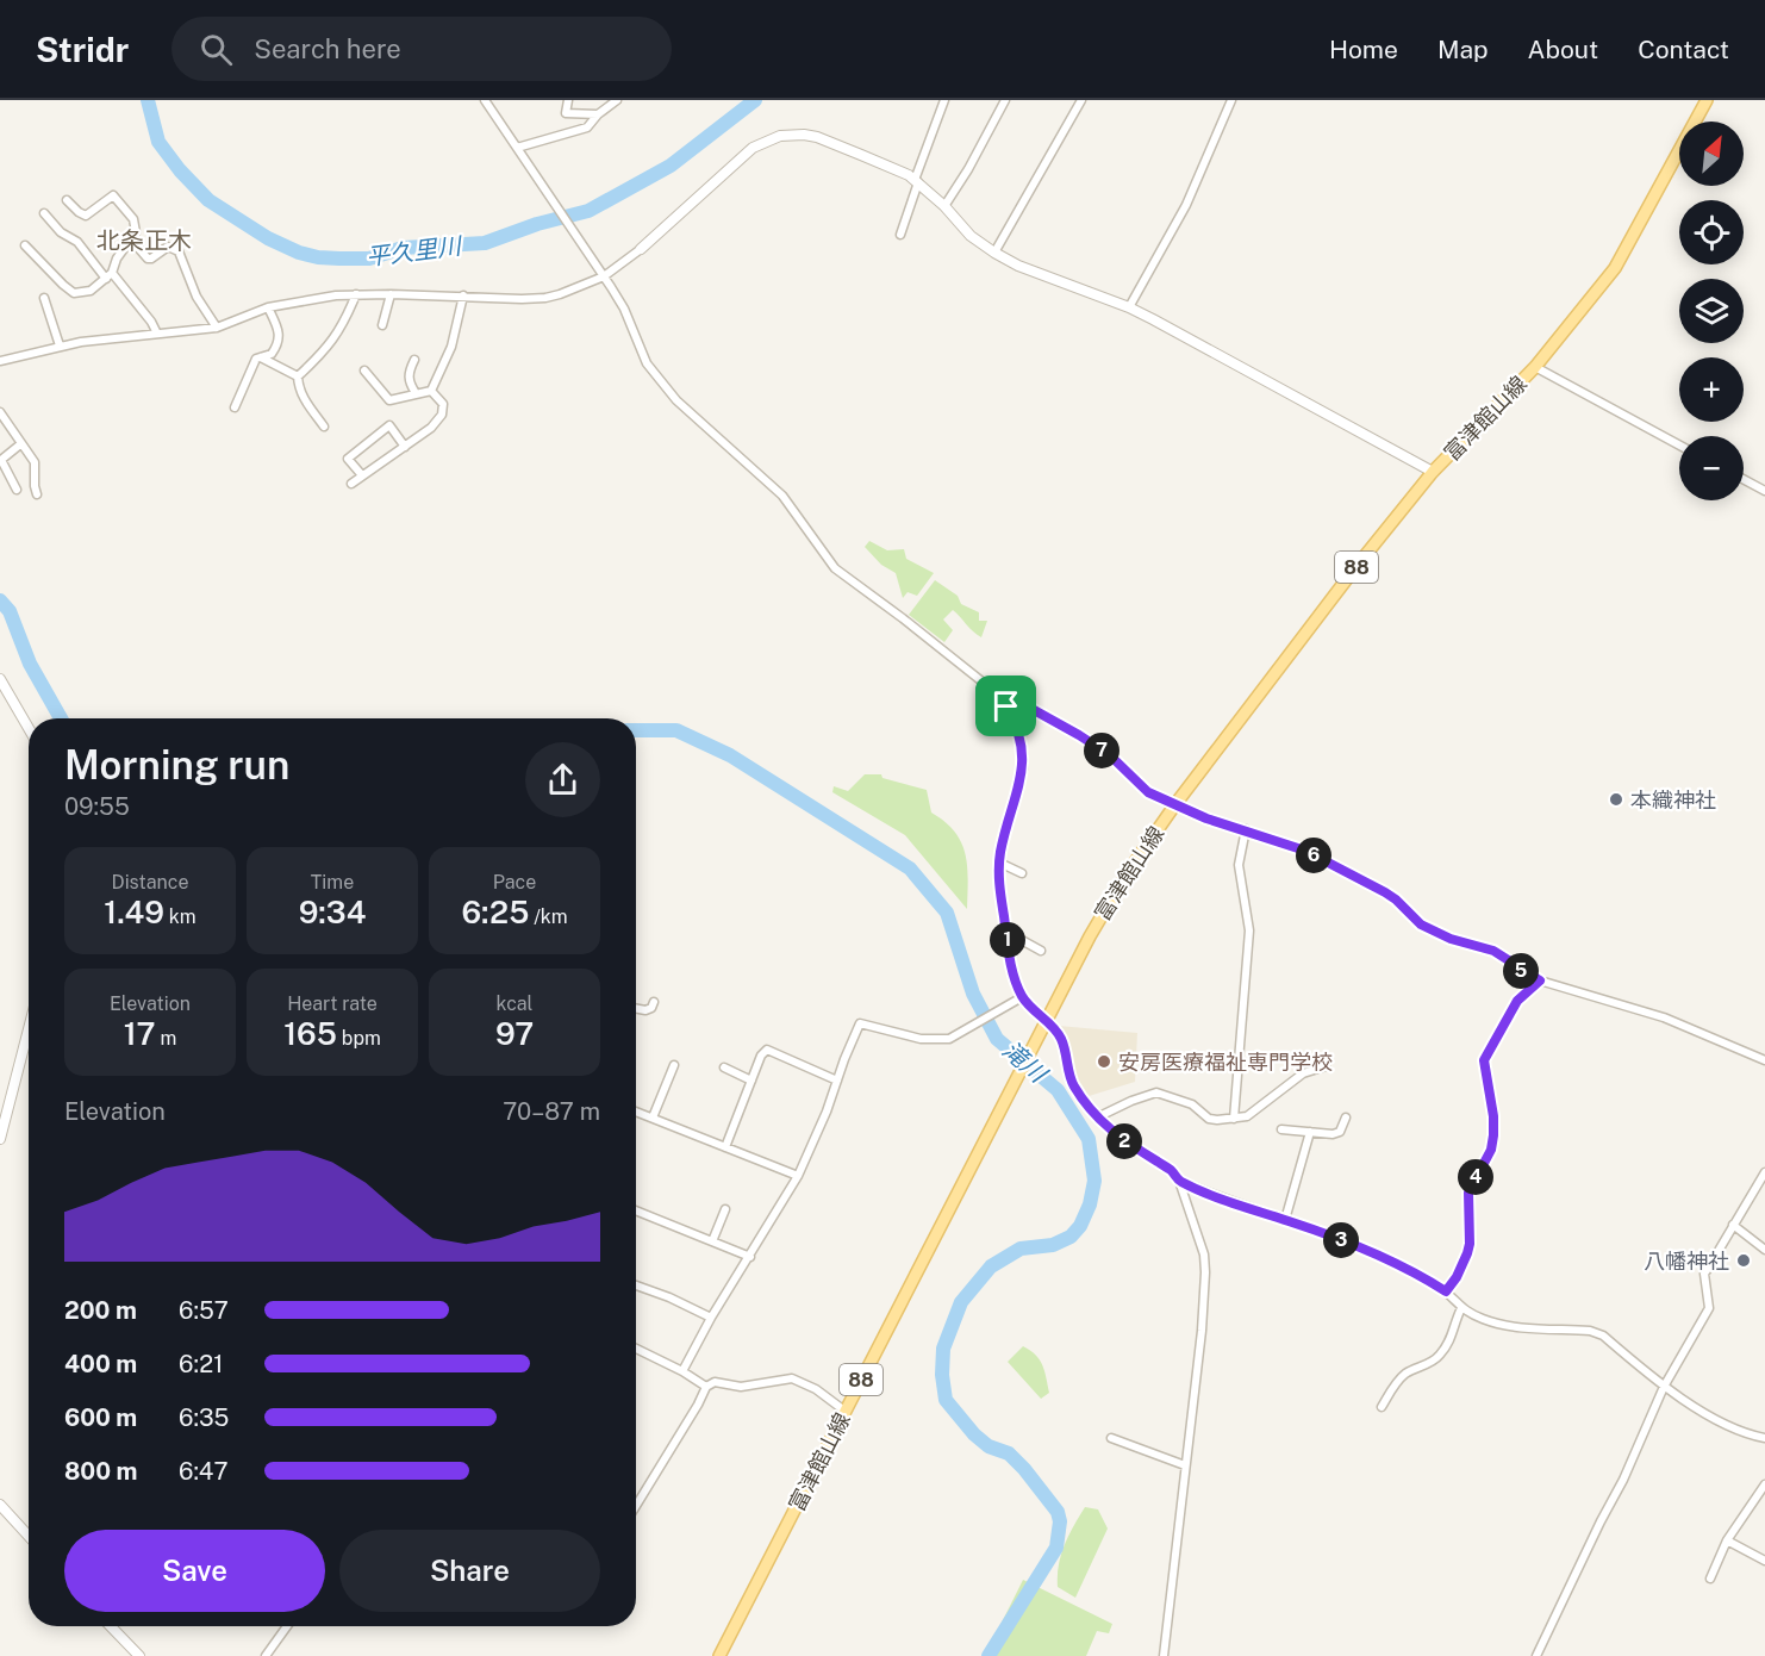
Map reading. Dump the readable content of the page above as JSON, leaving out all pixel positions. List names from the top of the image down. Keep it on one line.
{"streets":{"main road":["富津館山線","88"]},"districts":["北条正木"],"water":["平久里川","滝川"],"places":["本織神社","安房医療福祉専門学校","八幡神社"],"north":"top right","page":{"header":"Stridr","search":"Search here","nav":["Home","Map","About","Contact"],"map_buttons":["+","−"],"heading":["Morning run","09:55"],"pins":["7","6","1","5","2","4","3"],"stats":[["Distance","1.49 km"],["Time","9:34"],["Pace","6:25 /km"],["Elevation","17 m"],["Heart rate","165 bpm"],["kcal","97"]],"chart":["Elevation","70–87 m"],"list":[{"name":"200 m","note":"6:57"},{"name":"400 m","note":"6:21"},{"name":"600 m","note":"6:35"},{"name":"800 m","note":"6:47"}],"buttons":["Save","Share"]}}
